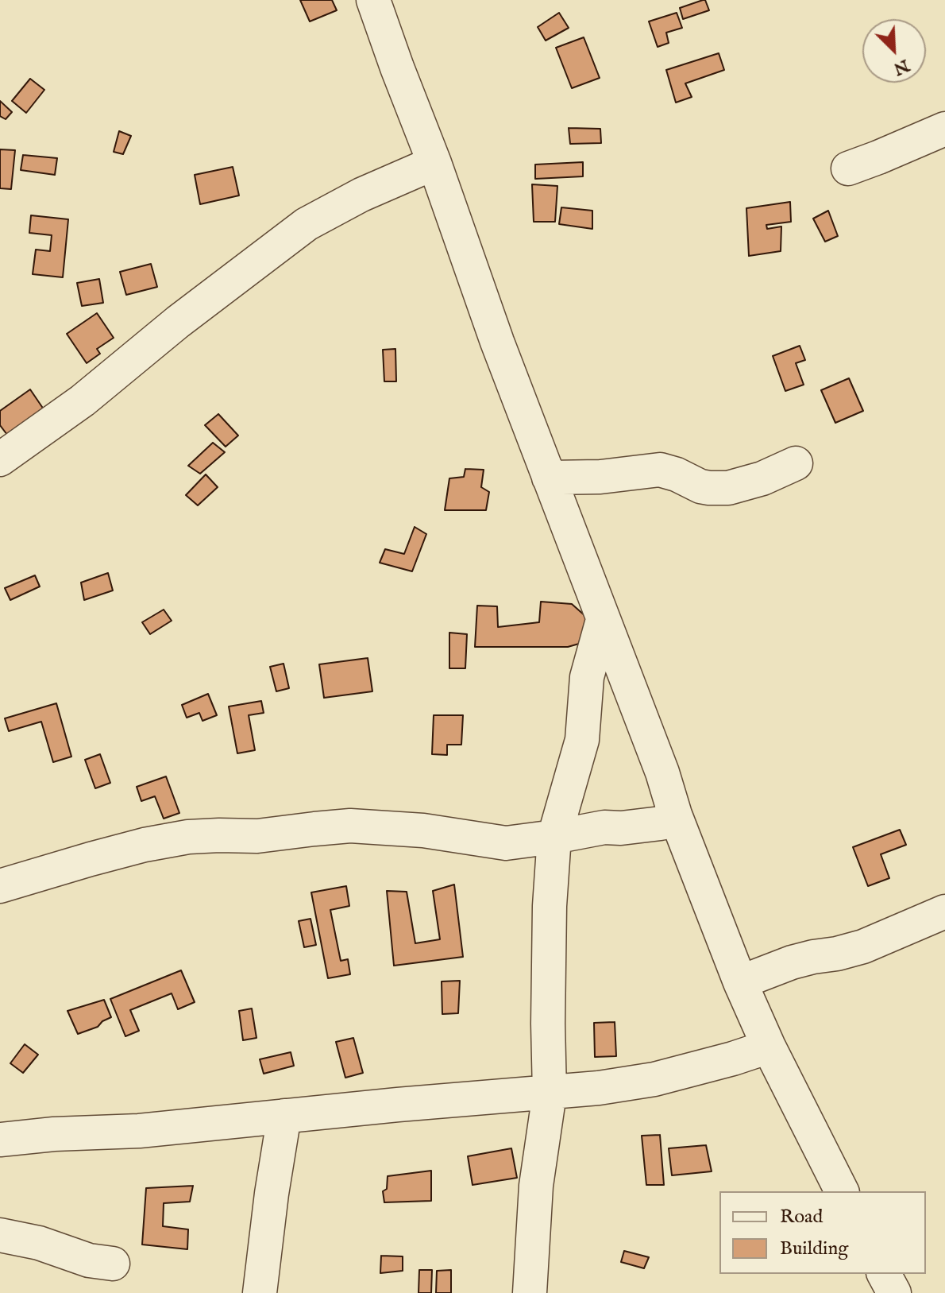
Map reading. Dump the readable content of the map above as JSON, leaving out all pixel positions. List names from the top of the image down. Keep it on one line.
{"legend":["Road","Building"],"north":"bottom right"}
